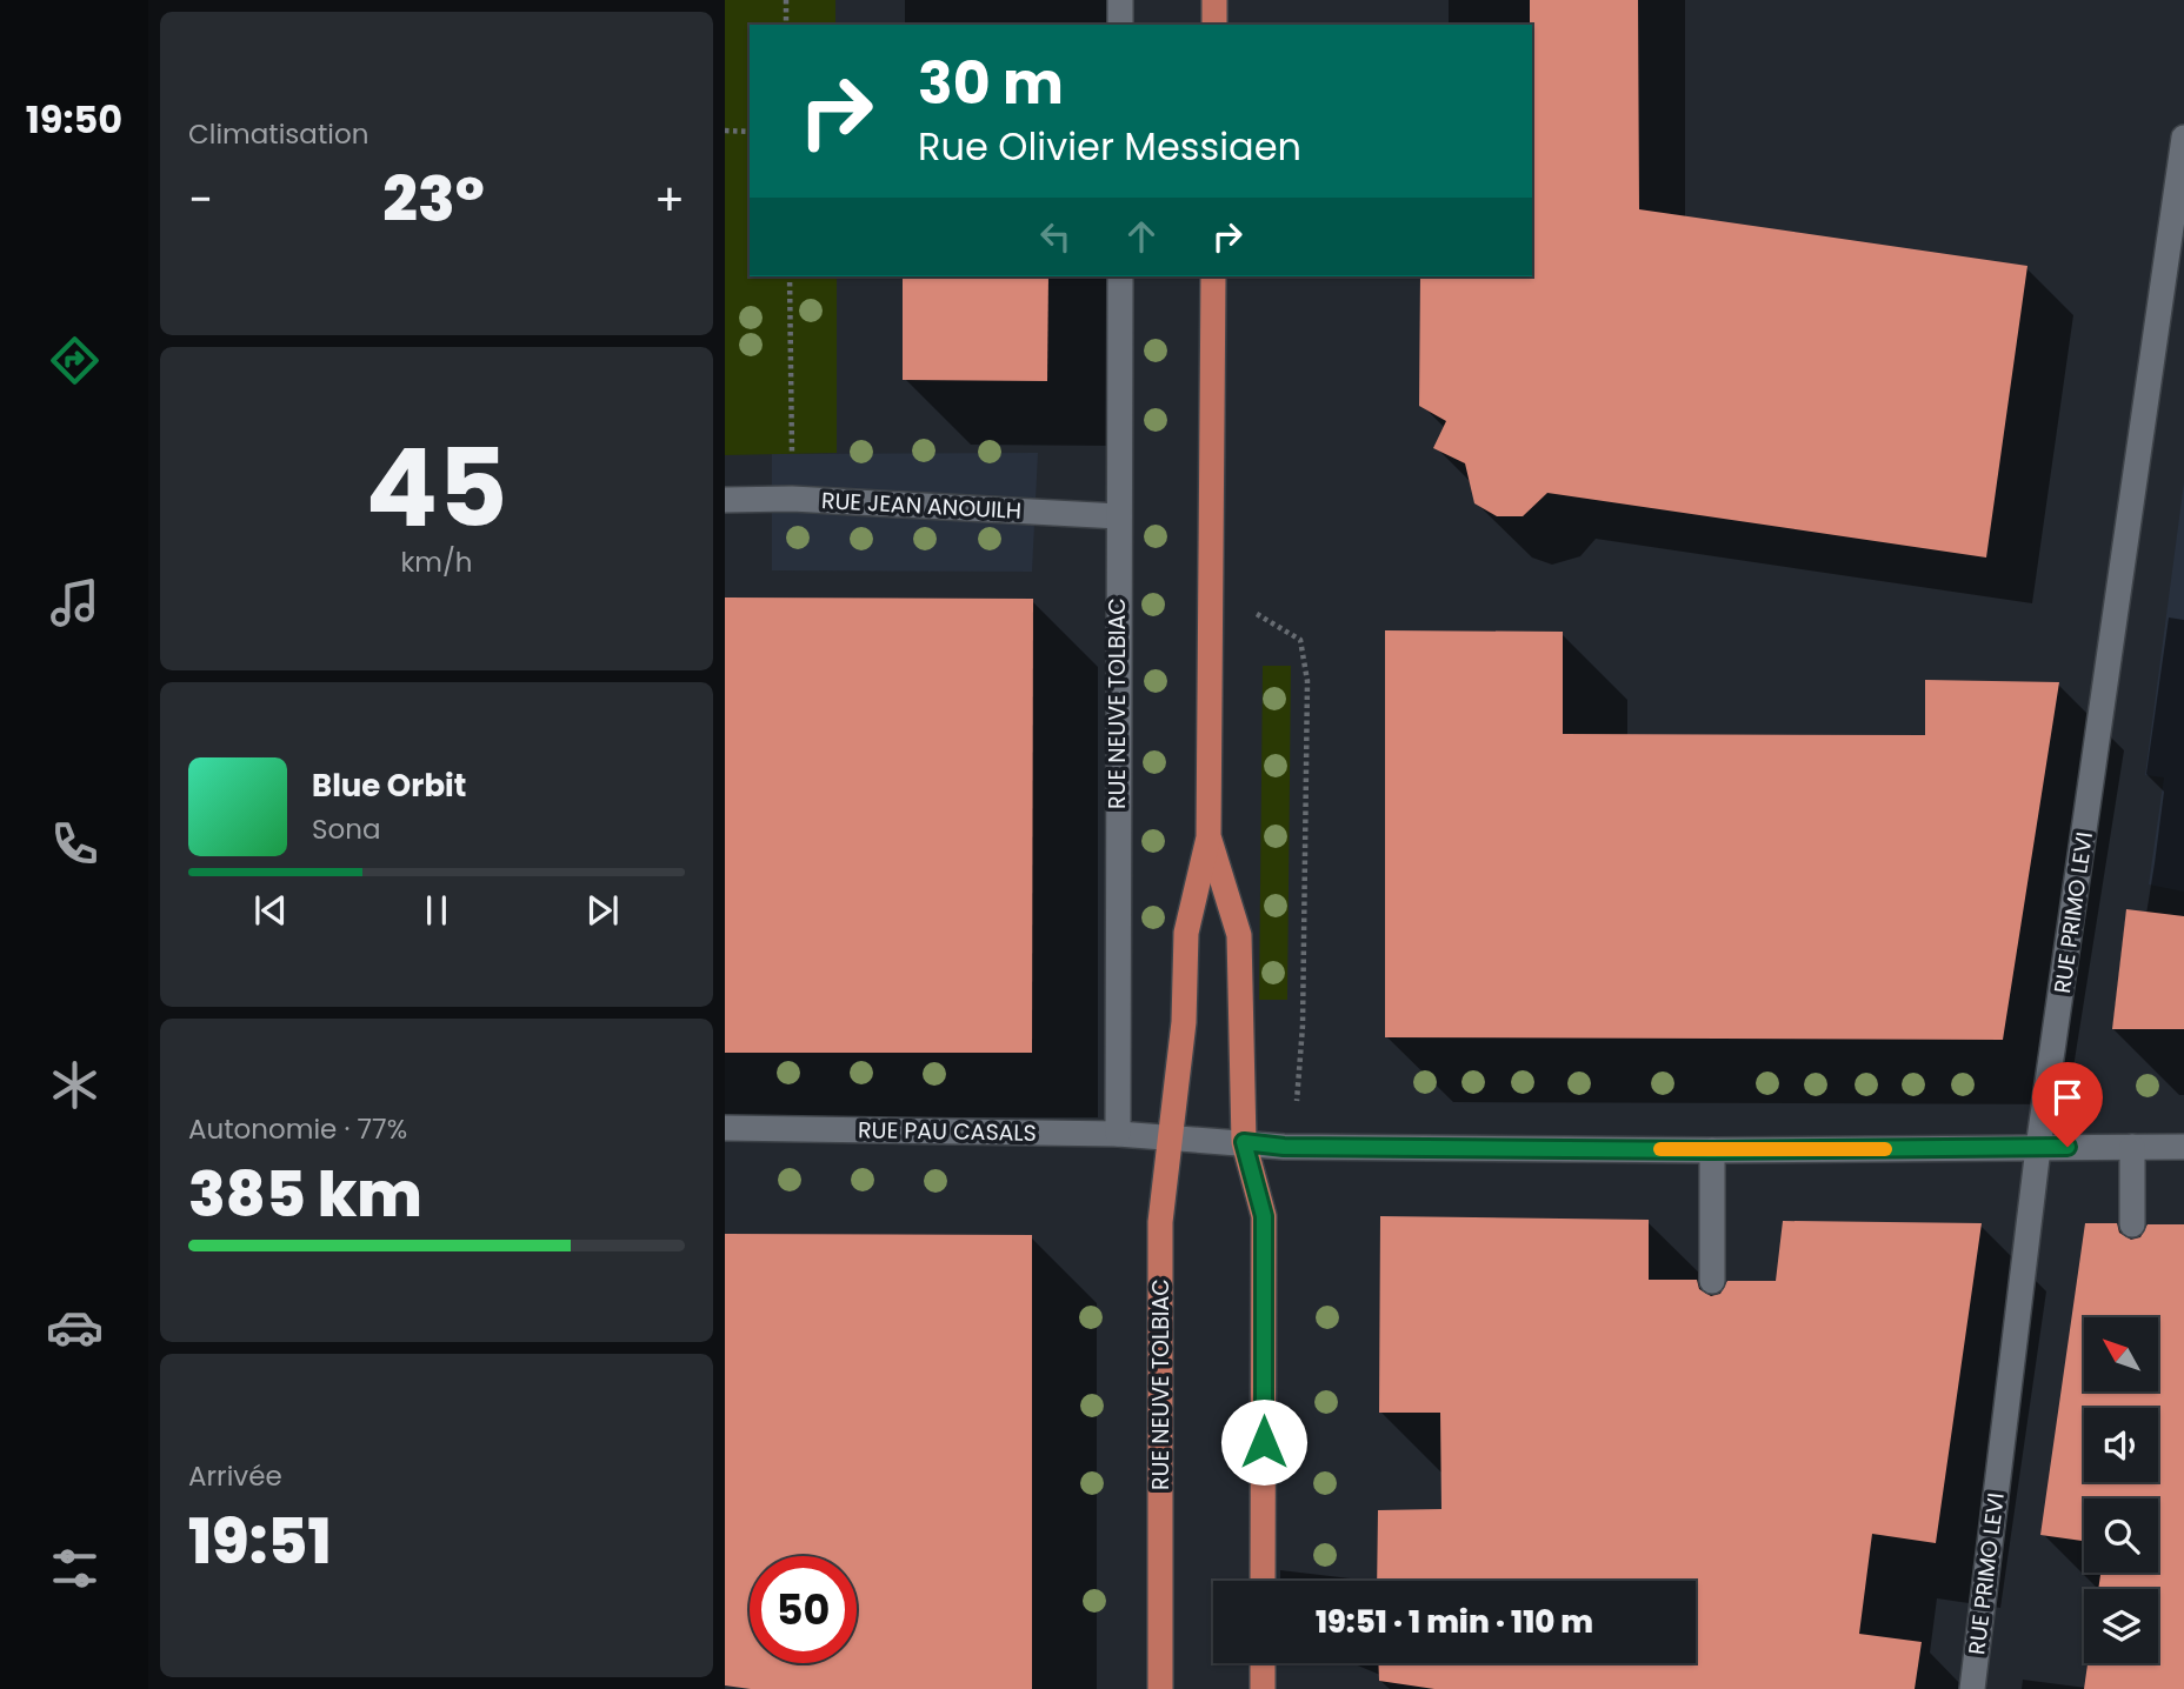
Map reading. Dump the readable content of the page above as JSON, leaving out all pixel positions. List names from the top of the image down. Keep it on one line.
{"streets":{"main road":["RUE NEUVE TOLBIAC"],"street":["RUE JEAN ANOUILH","RUE PRIMO LEVI","RUE PAU CASALS"]},"crossings":[["RUE JEAN ANOUILH","RUE NEUVE TOLBIAC"],["RUE NEUVE TOLBIAC","RUE PAU CASALS"],["RUE PRIMO LEVI","RUE PAU CASALS"]],"north":"top left","page":{"tabs":"19:50","tile":["Climatisation",["45","km/h"],["Autonomie · 77%","385 km"],["Arrivée","19:51"]],"turn":["30 m","Rue Olivier Messiaen"],"heat":["−","23°","+"],"song":["Blue Orbit","Sona"],"limit":"50","trip":"19:51 · 1 min · 110 m"}}
